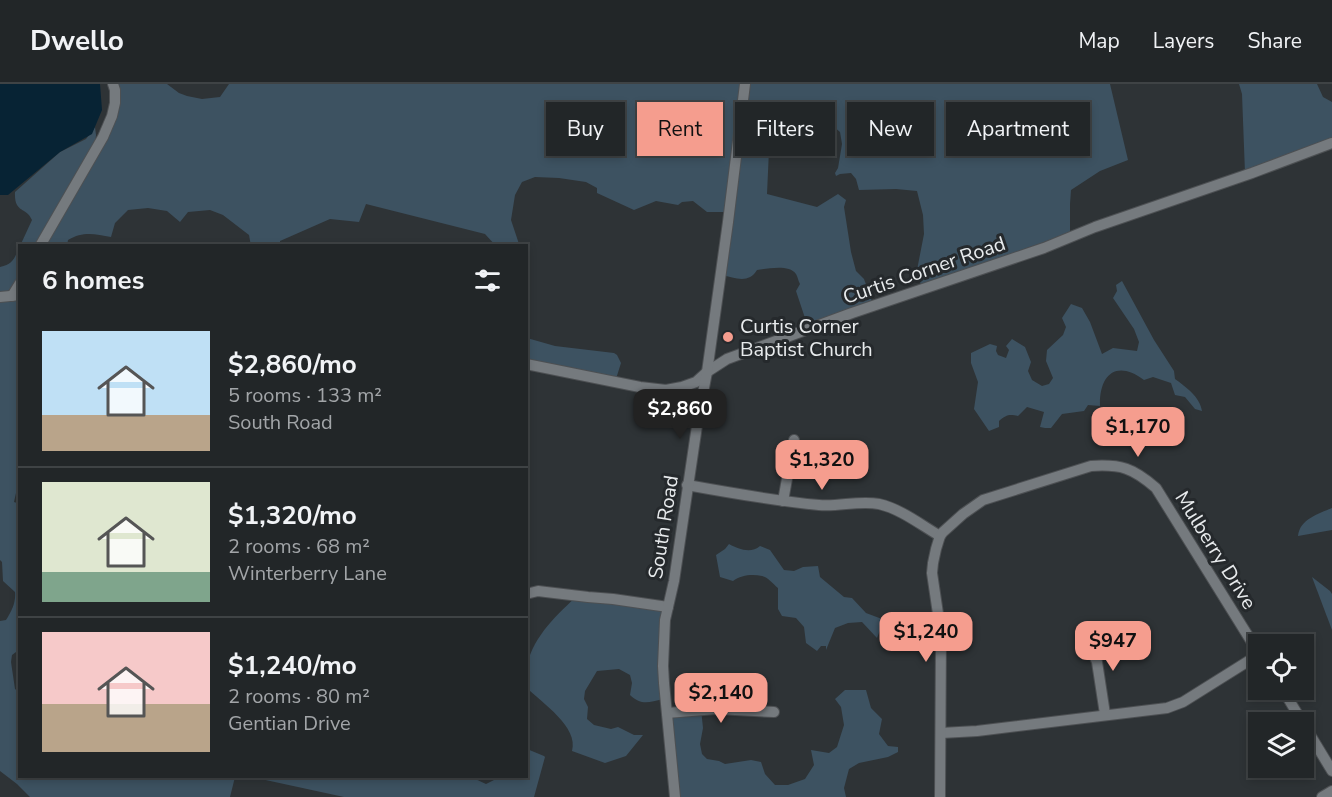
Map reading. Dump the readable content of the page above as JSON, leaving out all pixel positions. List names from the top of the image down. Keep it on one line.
{"streets":{"street":["Curtis Corner Road","South Road","Mulberry Drive"]},"crossings":[["Curtis Corner Road","South Road"]],"places":["Curtis Corner Baptist Church"],"page":{"header":"Dwello","nav":["Map","Layers","Share"],"chip":["Buy","Rent","Filters","New","Apartment"],"heading":"6 homes","list":[{"name":"$2,860/mo","note":"5 rooms · 133 m² · South Road"},{"name":"$1,320/mo","note":"2 rooms · 68 m² · Winterberry Lane"},{"name":"$1,240/mo","note":"2 rooms · 80 m² · Gentian Drive"}],"price":["$2,860","$1,170","$1,320","$1,240","$947","$2,140"]}}
